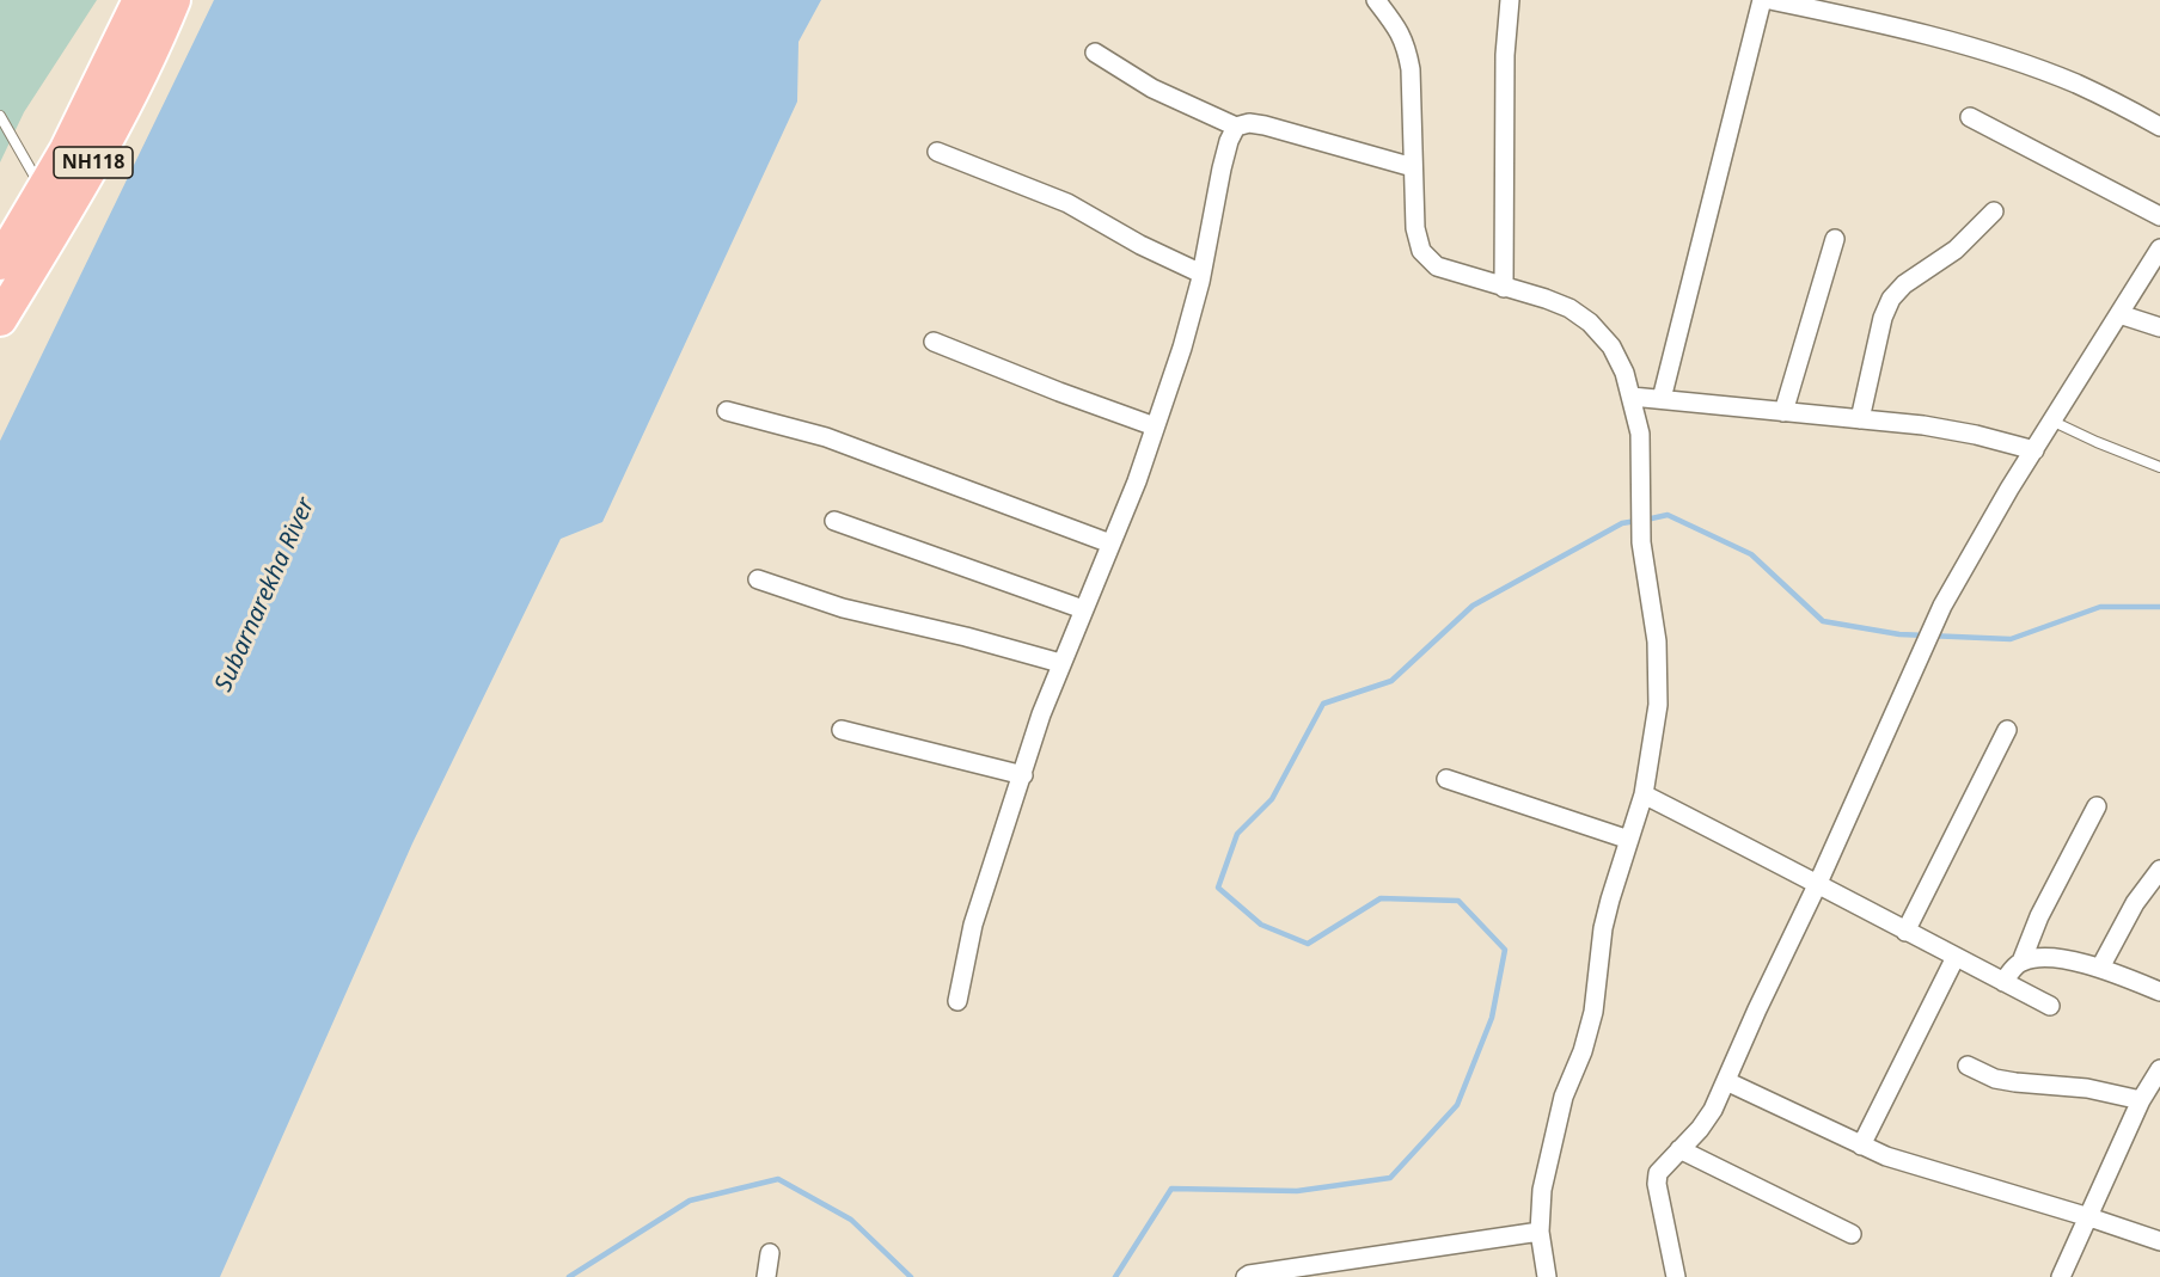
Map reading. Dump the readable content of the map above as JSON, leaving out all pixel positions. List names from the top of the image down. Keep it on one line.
{"streets":{"highway":["NH118"]},"water":["Subarnarekha River"]}
